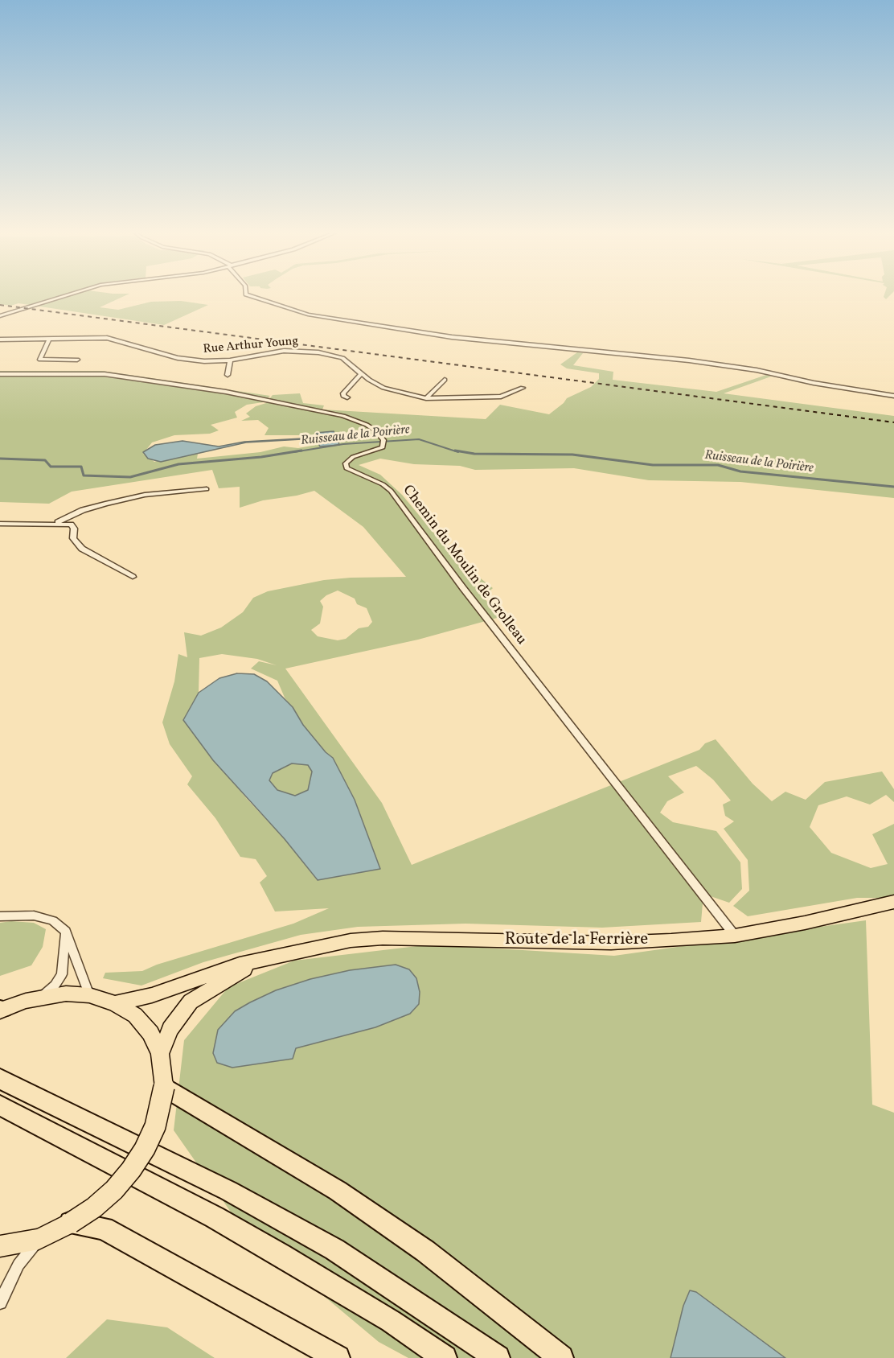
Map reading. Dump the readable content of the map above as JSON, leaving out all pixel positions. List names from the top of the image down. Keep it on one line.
{"streets":{"main road":["Route de la Ferrière"],"street":["Rue Arthur Young","Chemin du Moulin de Grolleau"]},"crossings":[["Chemin du Moulin de Grolleau","Route de la Ferrière"]],"water":["Ruisseau de la Poirière"]}
